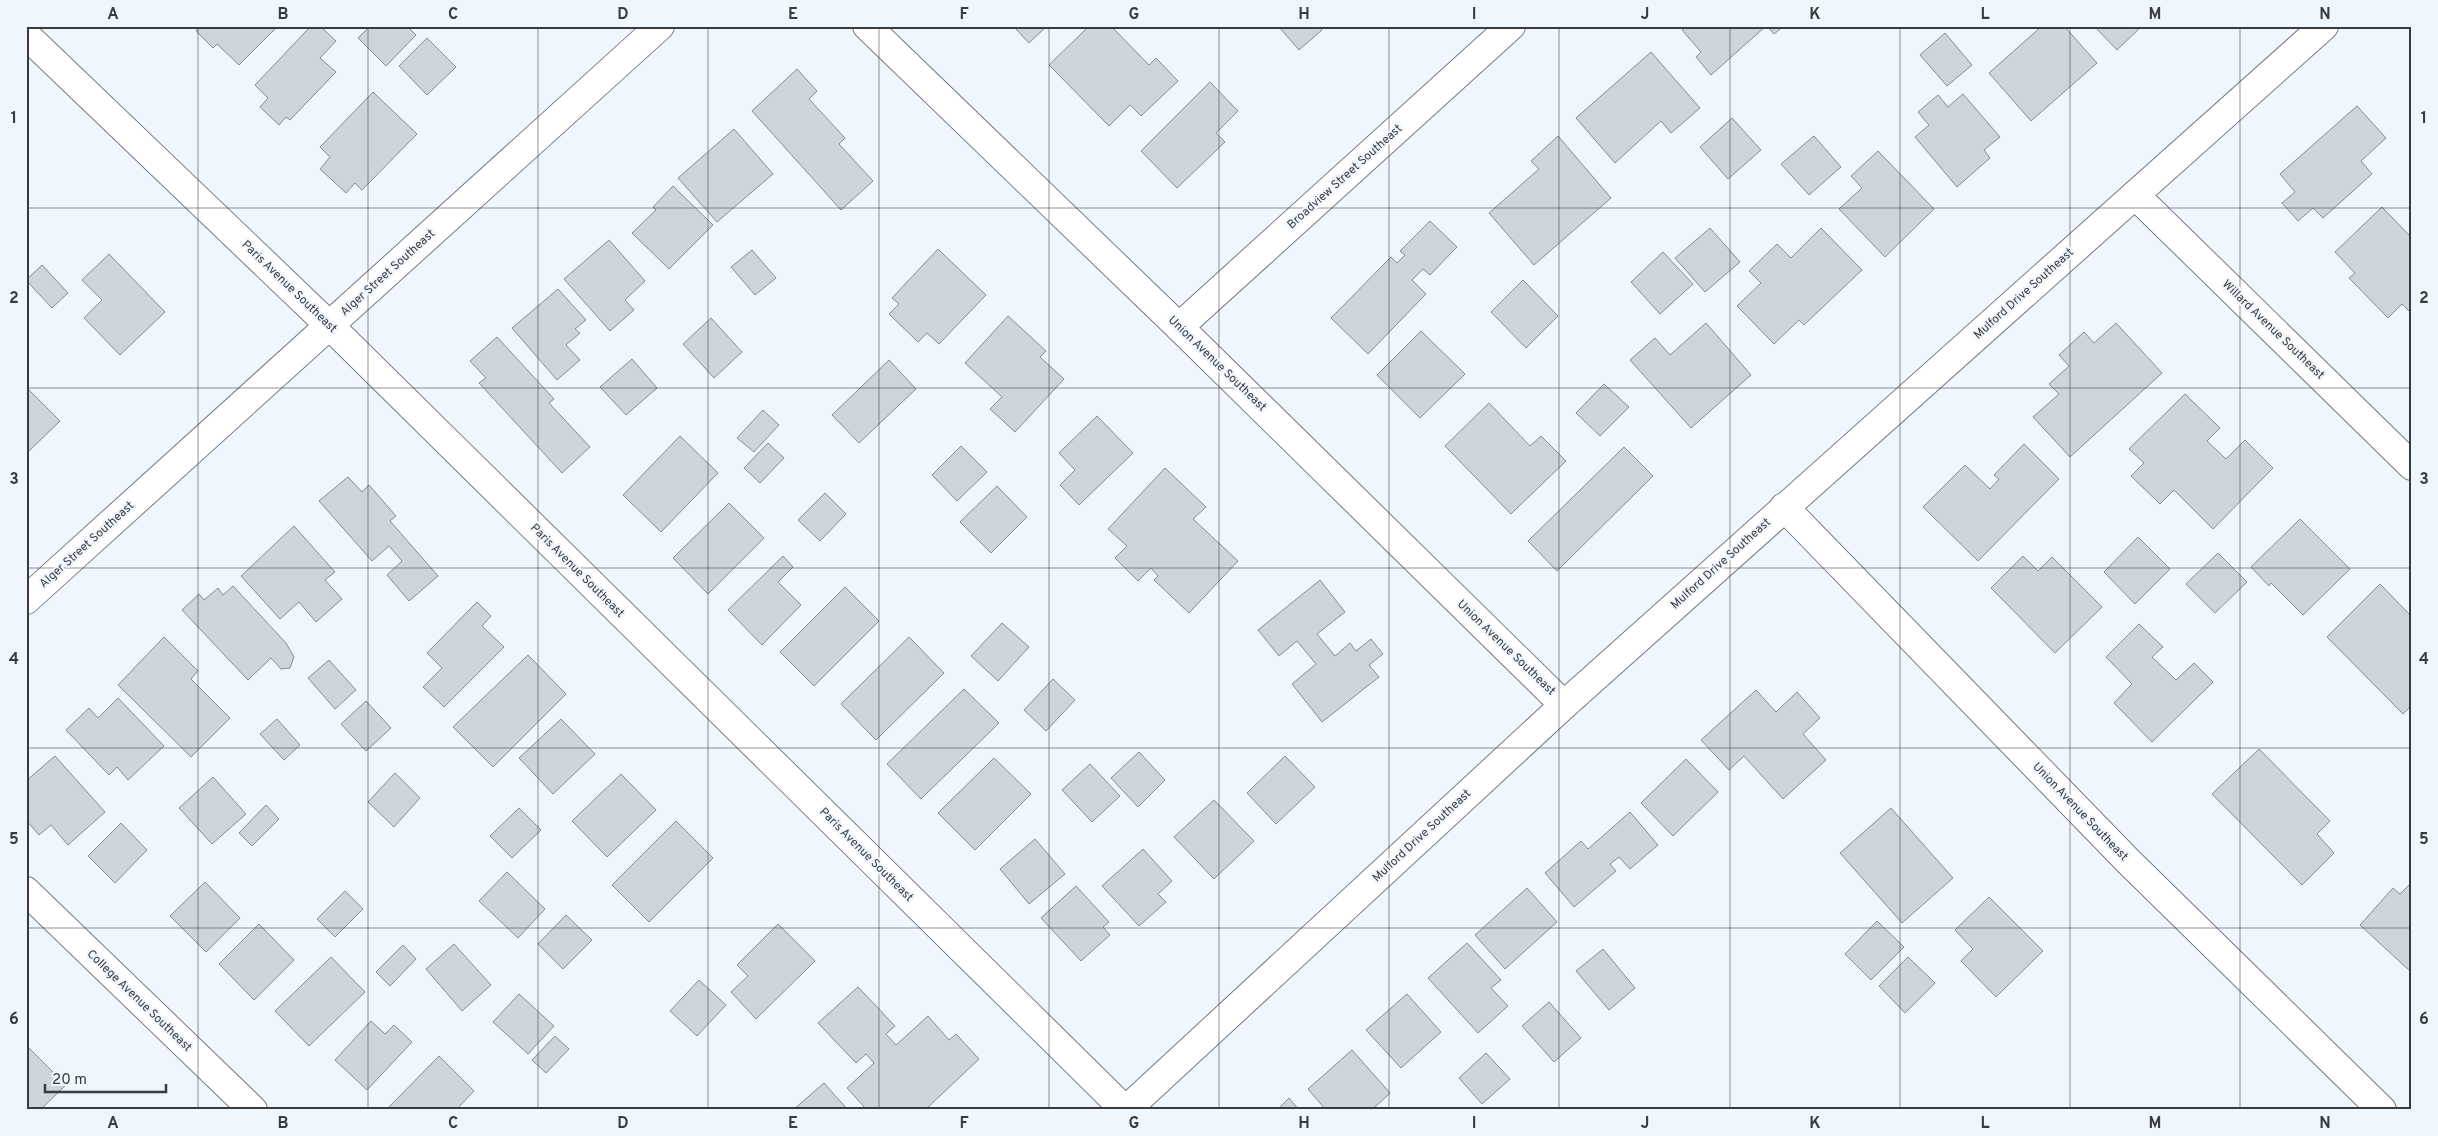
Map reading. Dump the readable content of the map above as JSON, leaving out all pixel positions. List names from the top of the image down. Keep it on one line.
{"streets":{"street":["Broadview Street Southeast","Alger Street Southeast","Paris Avenue Southeast","Mulford Drive Southeast","Willard Avenue Southeast","Union Avenue Southeast","College Avenue Southeast"]},"crossings":[["Broadview Street Southeast","Union Avenue Southeast"],["Alger Street Southeast","Paris Avenue Southeast"],["Paris Avenue Southeast","Mulford Drive Southeast"],["Mulford Drive Southeast","Willard Avenue Southeast"],["Mulford Drive Southeast","Union Avenue Southeast"]],"scale_bar":"20 m","grid":{"columns":["A","B","C","D","E","F","G","H","I","J","K","L","M","N"],"rows":["1","2","3","4","5","6"]}}
